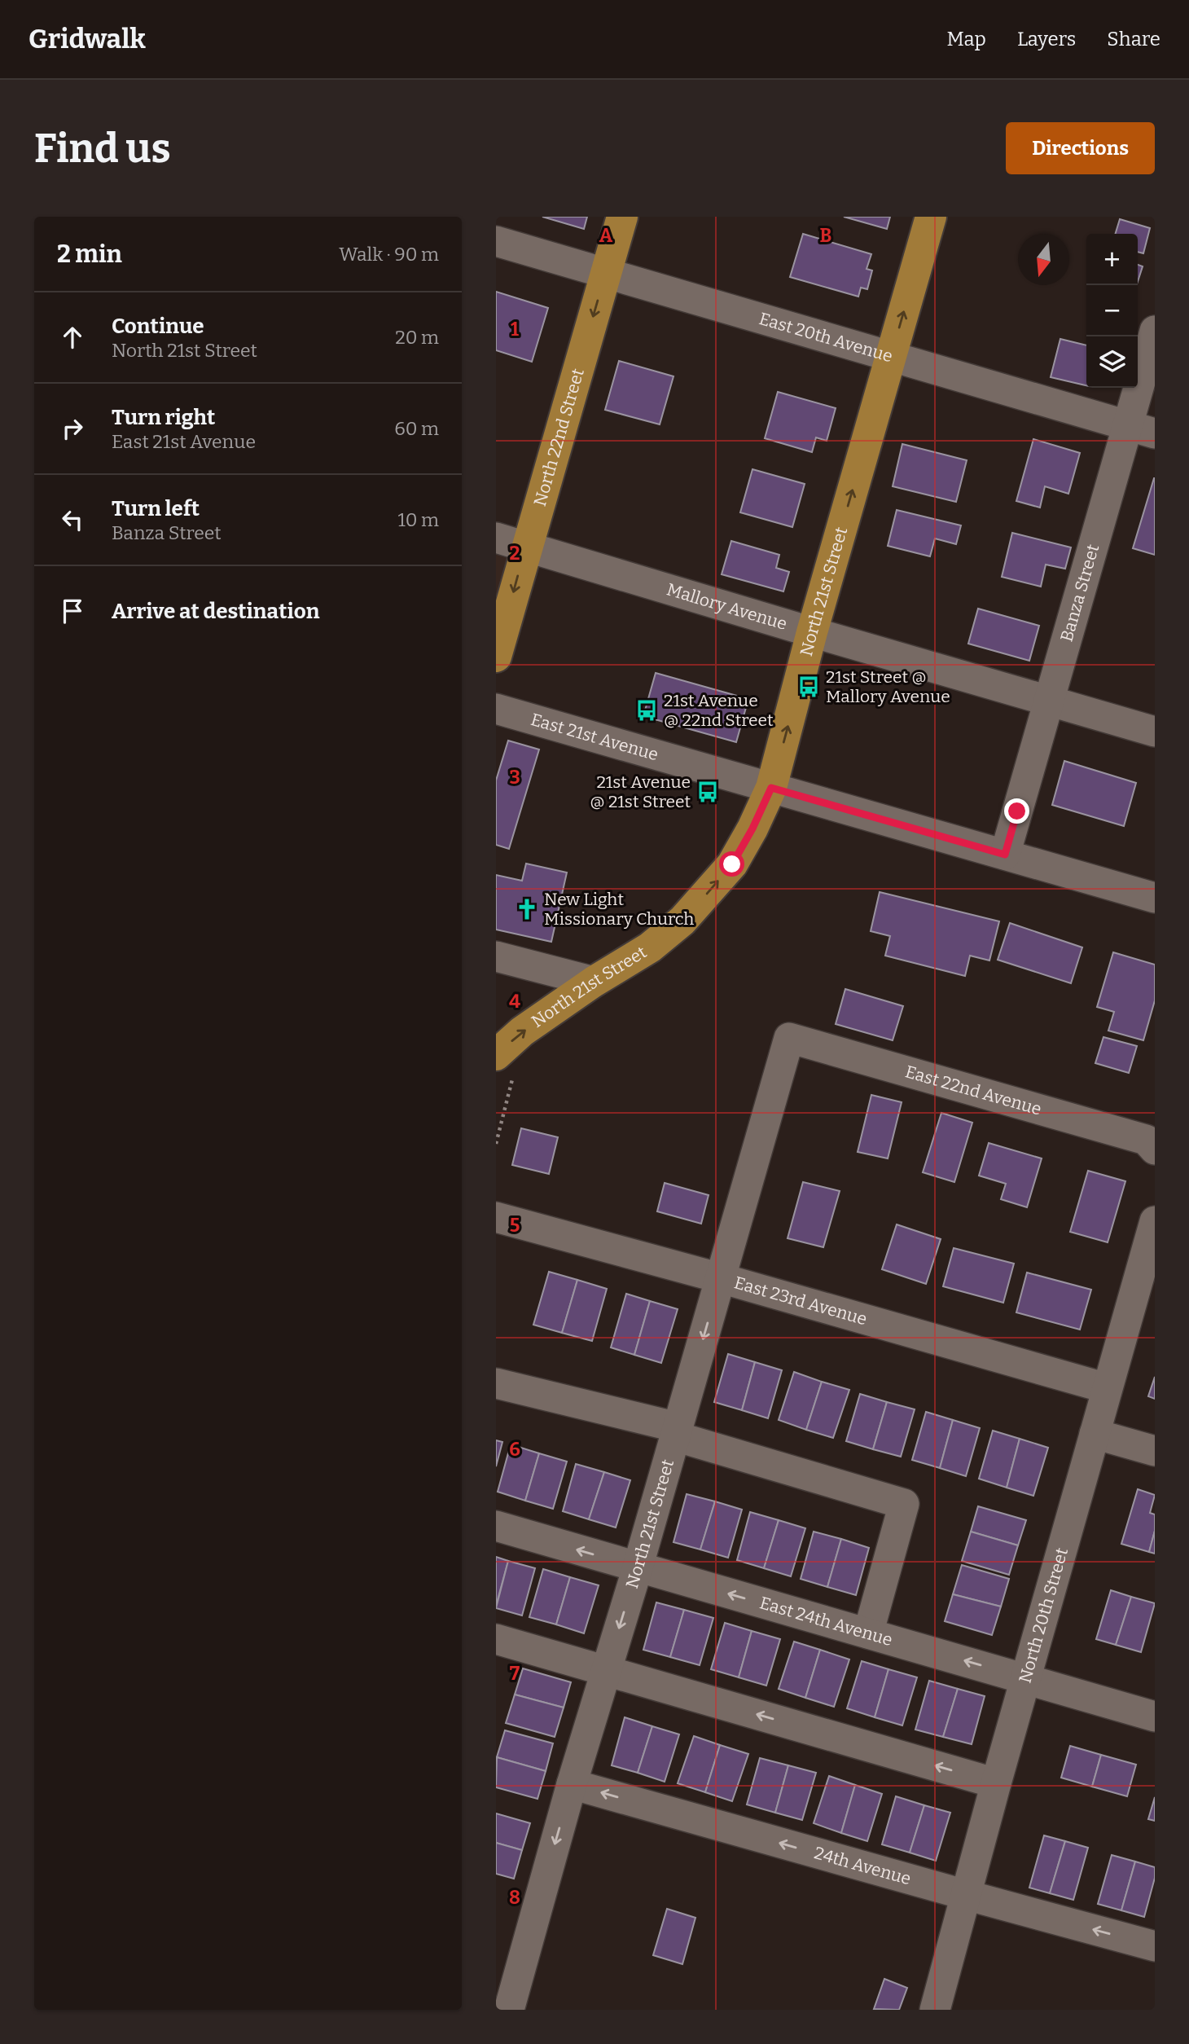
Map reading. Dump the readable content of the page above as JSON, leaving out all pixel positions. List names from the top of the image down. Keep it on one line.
{"streets":{"main road":["North 22nd Street","North 21st Street"],"street":["East 20th Avenue","Banza Street","Mallory Avenue","East 21st Avenue","East 22nd Avenue","East 23rd Avenue","North 20th Street","East 24th Avenue","24th Avenue"]},"crossings":[["East 20th Avenue","North 22nd Street"],["East 20th Avenue","North 21st Street"],["East 20th Avenue","Banza Street"],["North 22nd Street","Mallory Avenue"],["North 21st Street","Mallory Avenue"],["North 21st Street","East 21st Avenue"],["North 21st Street","East 22nd Avenue"],["North 21st Street","East 23rd Avenue"],["North 21st Street","East 24th Avenue"],["North 21st Street","24th Avenue"],["Banza Street","Mallory Avenue"],["Banza Street","East 21st Avenue"],["East 23rd Avenue","North 20th Street"],["North 20th Street","East 24th Avenue"],["North 20th Street","24th Avenue"]],"one_way":["North 22nd Street"],"places":{"bus stop":["21st Street @ Mallory Avenue","21st Avenue @ 22nd Street","21st Avenue @ 21st Street"],"church":["New Light Missionary Church"]},"north":"bottom","page":{"header":"Gridwalk","nav":["Map","Layers","Share"],"buttons":"Directions","title":"Find us","heading":["2 min","Walk · 90 m"],"map_buttons":["+","−"],"list":[["Continue","North 21st Street","20 m"],["Turn right","East 21st Avenue","60 m"],["Turn left","Banza Street","10 m"],"Arrive at destination"]},"grid":{"columns":["A","B"],"rows":["1","2","3","4","5","6","7","8"]}}
